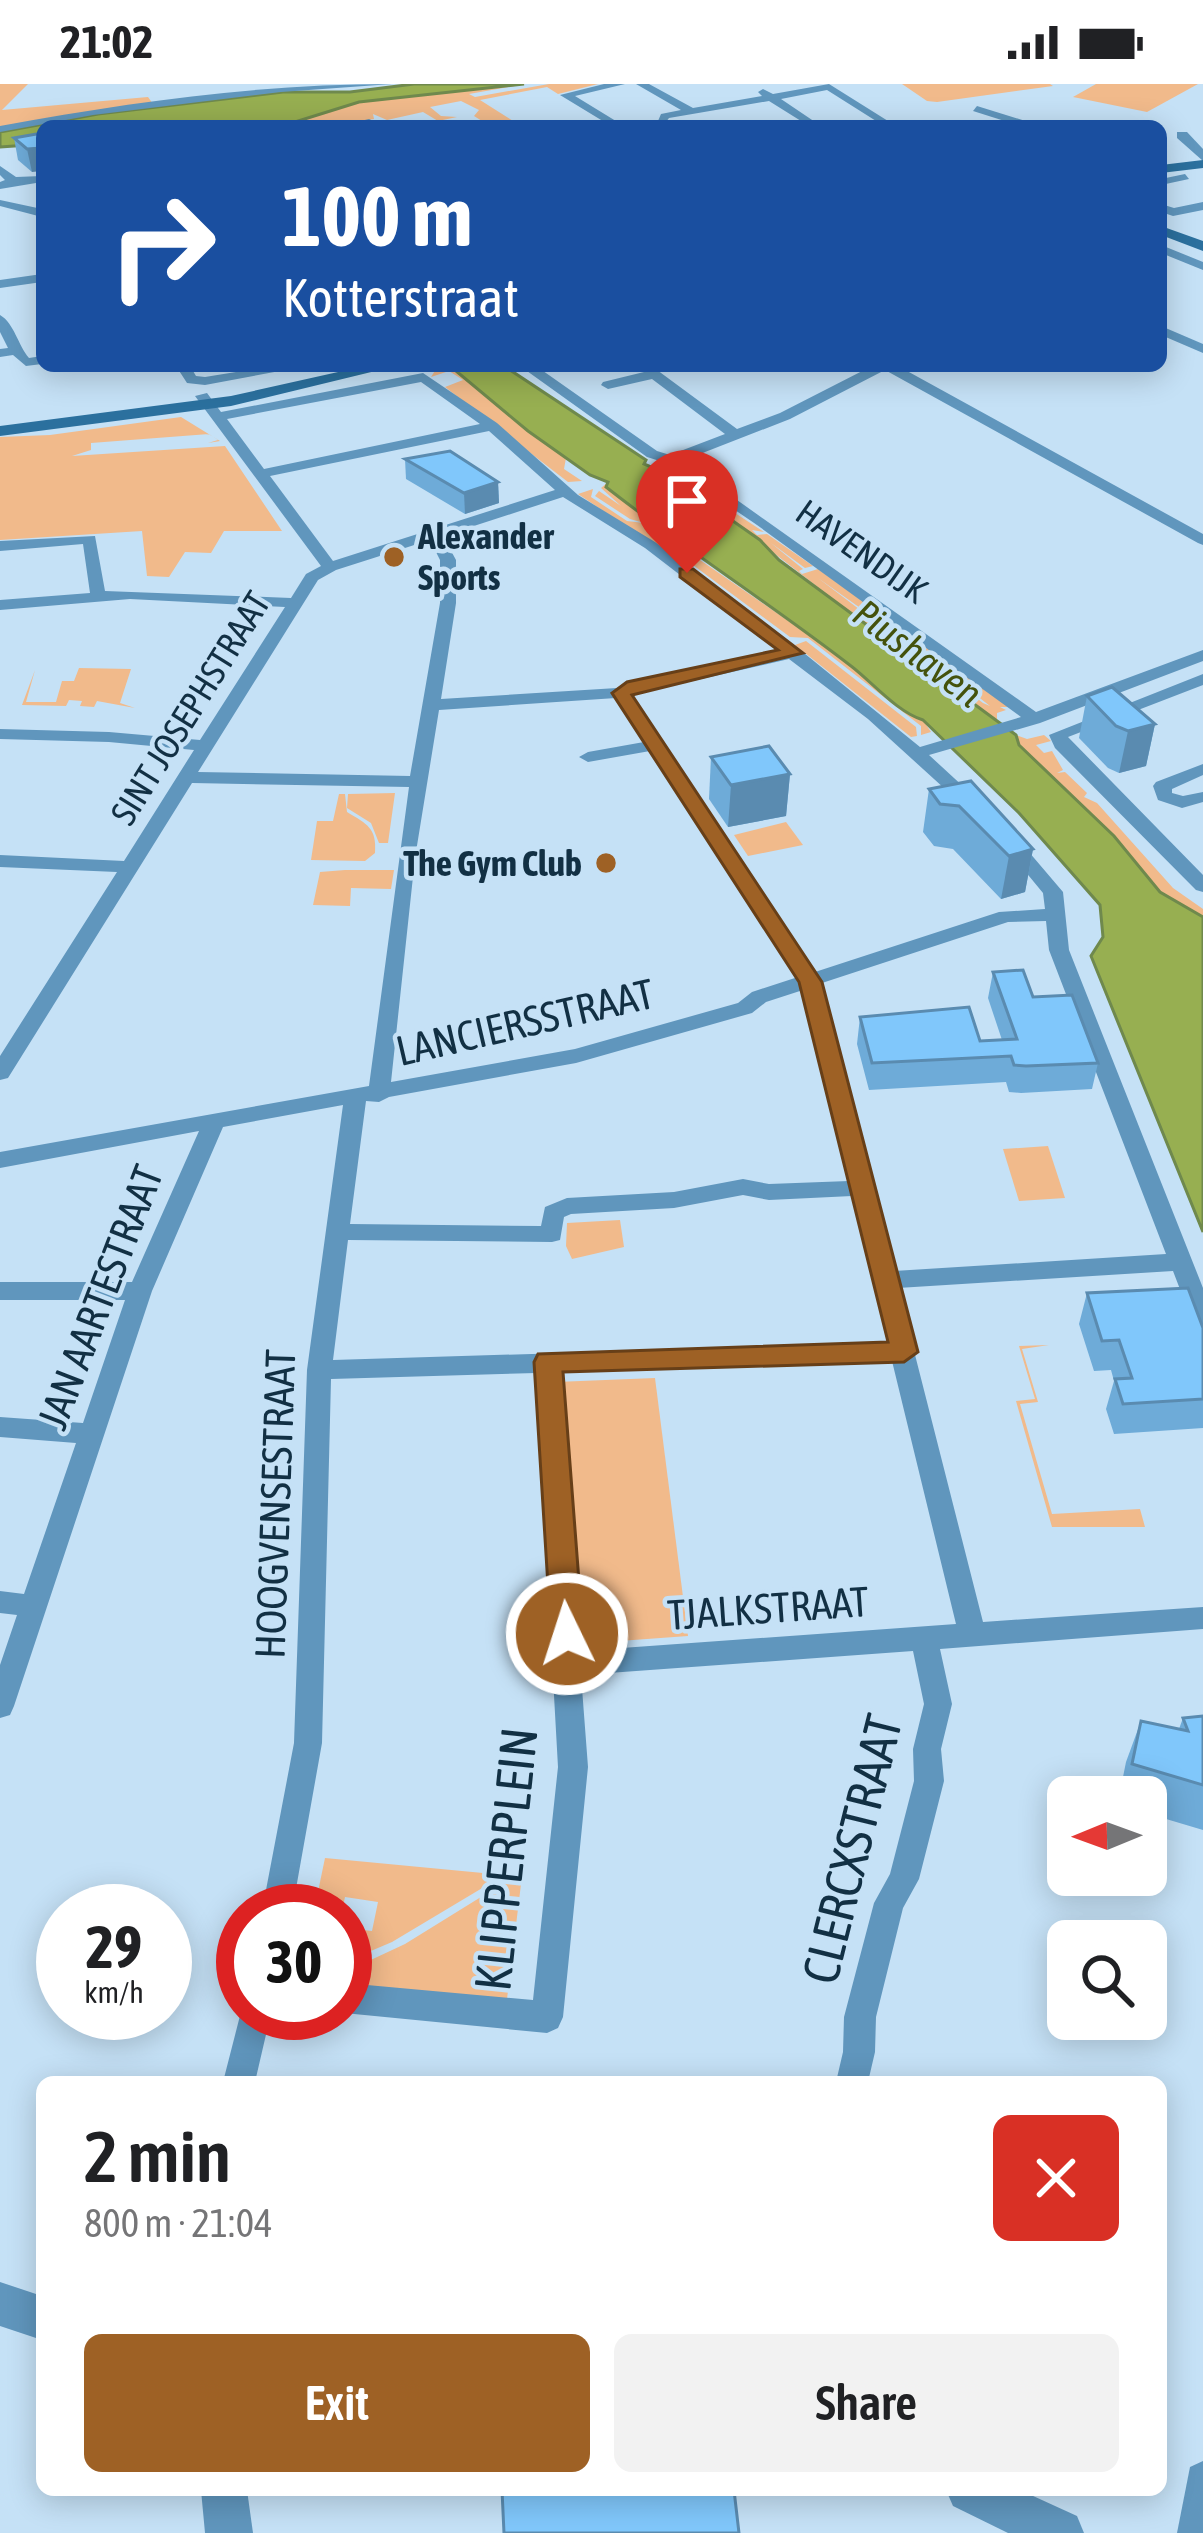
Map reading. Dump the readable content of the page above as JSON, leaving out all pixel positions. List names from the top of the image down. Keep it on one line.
{"streets":{"street":["HAVENDIJK","SINT JOSEPHSTRAAT","LANCIERSSTRAAT","JAN AARTESTRAAT","HOOGVENSESTRAAT","TJALKSTRAAT","CLERCXSTRAAT","KLIPPERPLEIN"]},"crossings":[["LANCIERSSTRAAT","JAN AARTESTRAAT"],["LANCIERSSTRAAT","HOOGVENSESTRAAT"],["TJALKSTRAAT","CLERCXSTRAAT"],["TJALKSTRAAT","KLIPPERPLEIN"]],"water":["Piushaven"],"places":["Alexander Sports","The Gym Club"],"north":"left","page":{"status":"21:02","turn":["100 m","Kotterstraat"],"speed":"29 km/h","limit":"30","heading":["2 min","800 m · 21:04"],"buttons":["Exit","Share"]}}
